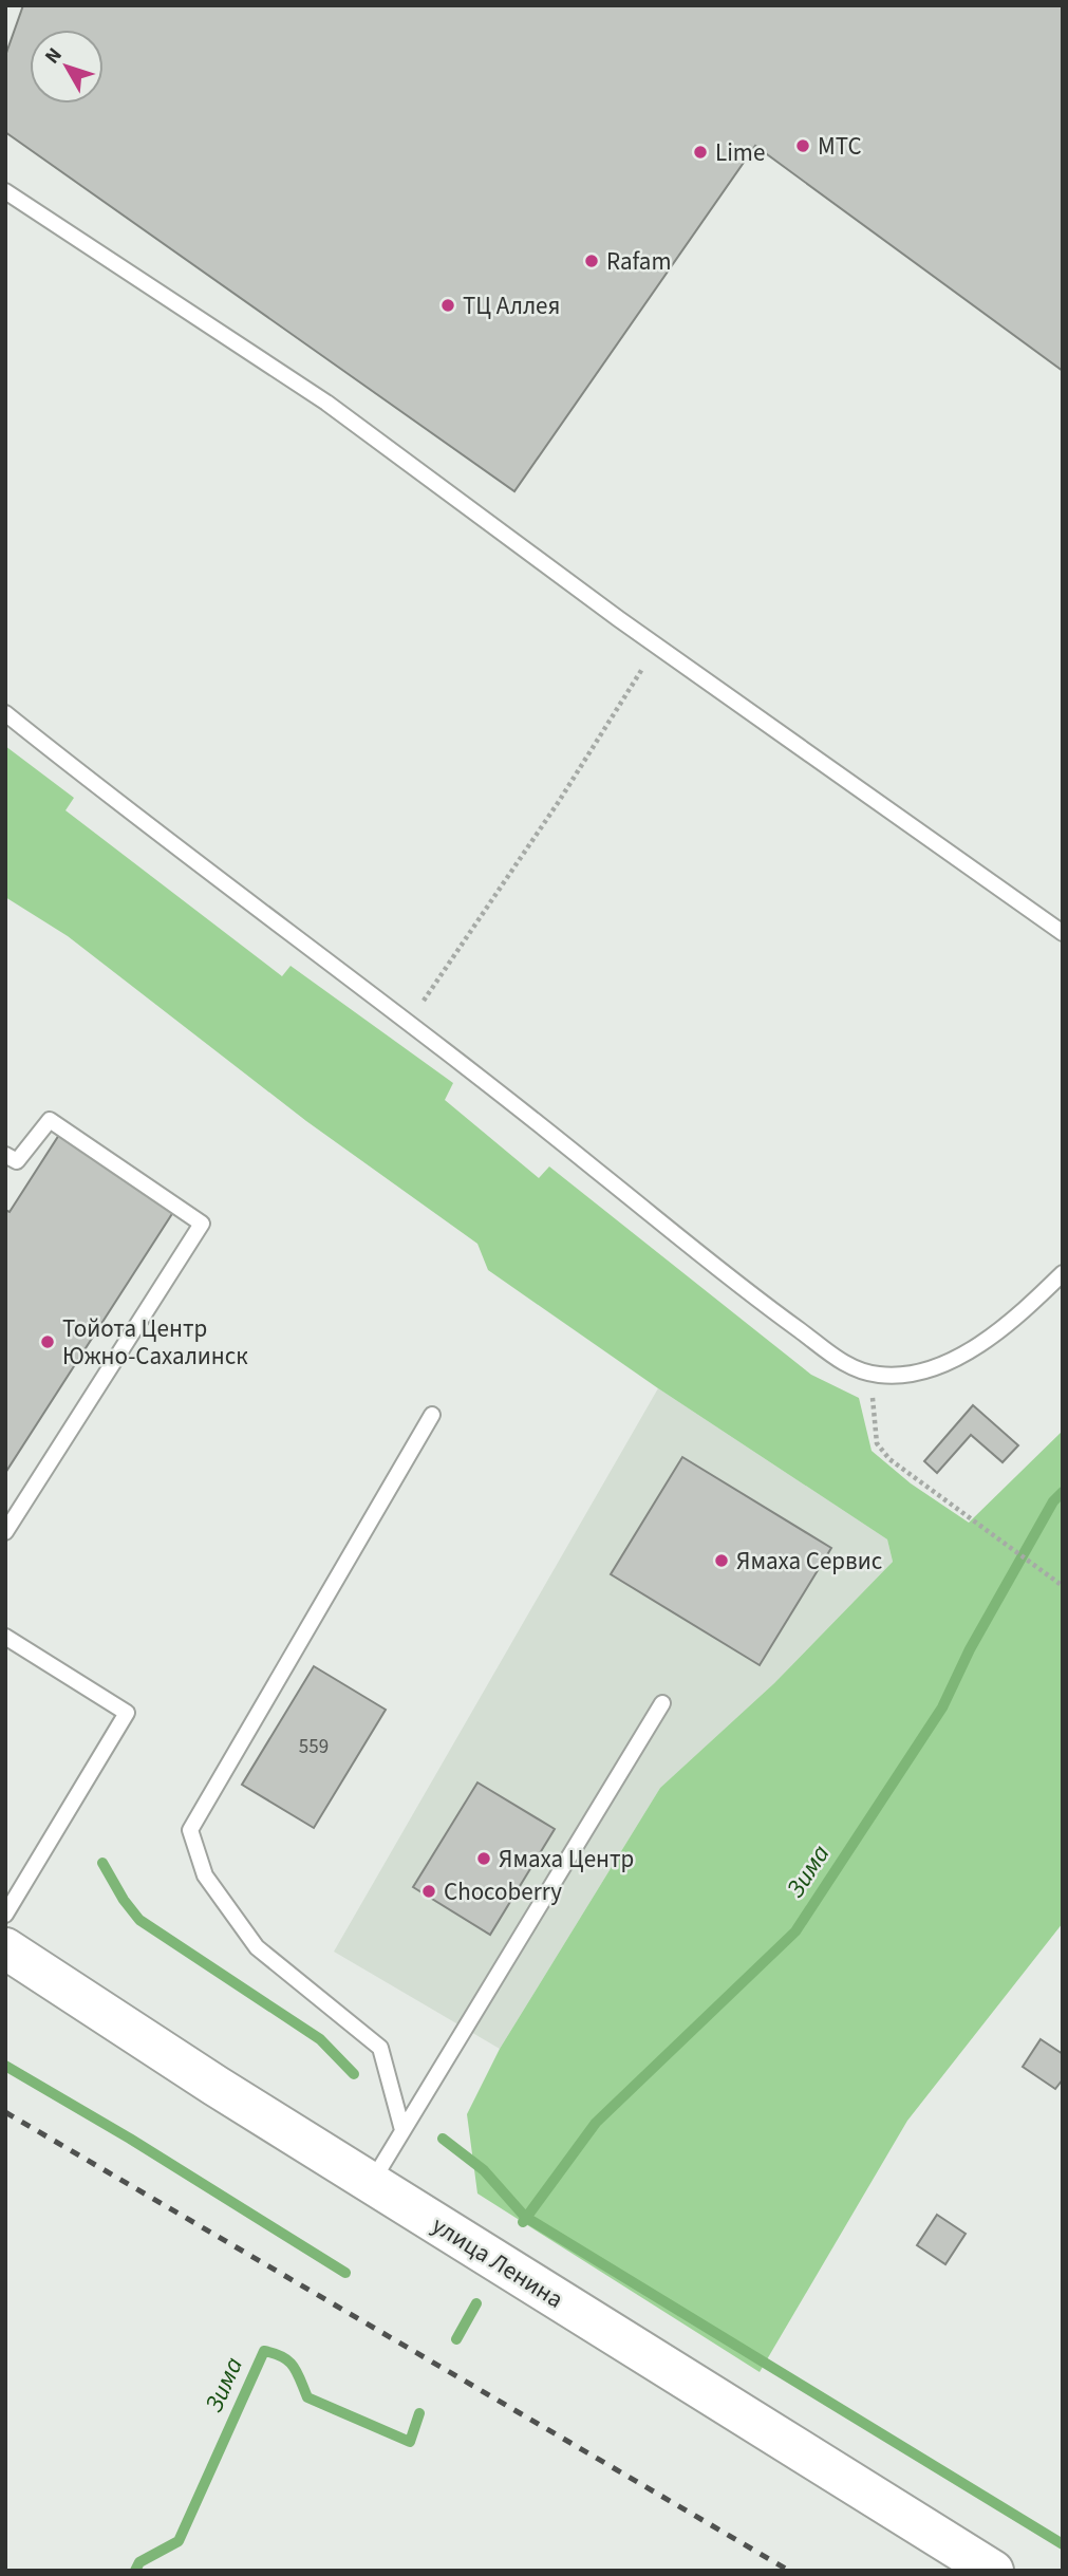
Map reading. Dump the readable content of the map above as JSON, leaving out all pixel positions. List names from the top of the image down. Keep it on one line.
{"streets":{"main road":["улица Ленина"]},"water":["Зима"],"places":["МТС","Lime","Rafam","ТЦ Аллея","Тойота Центр Южно-Сахалинск","Ямаха Сервис","Ямаха Центр","Chocoberry"],"house_numbers":["559"],"north":"top left"}
